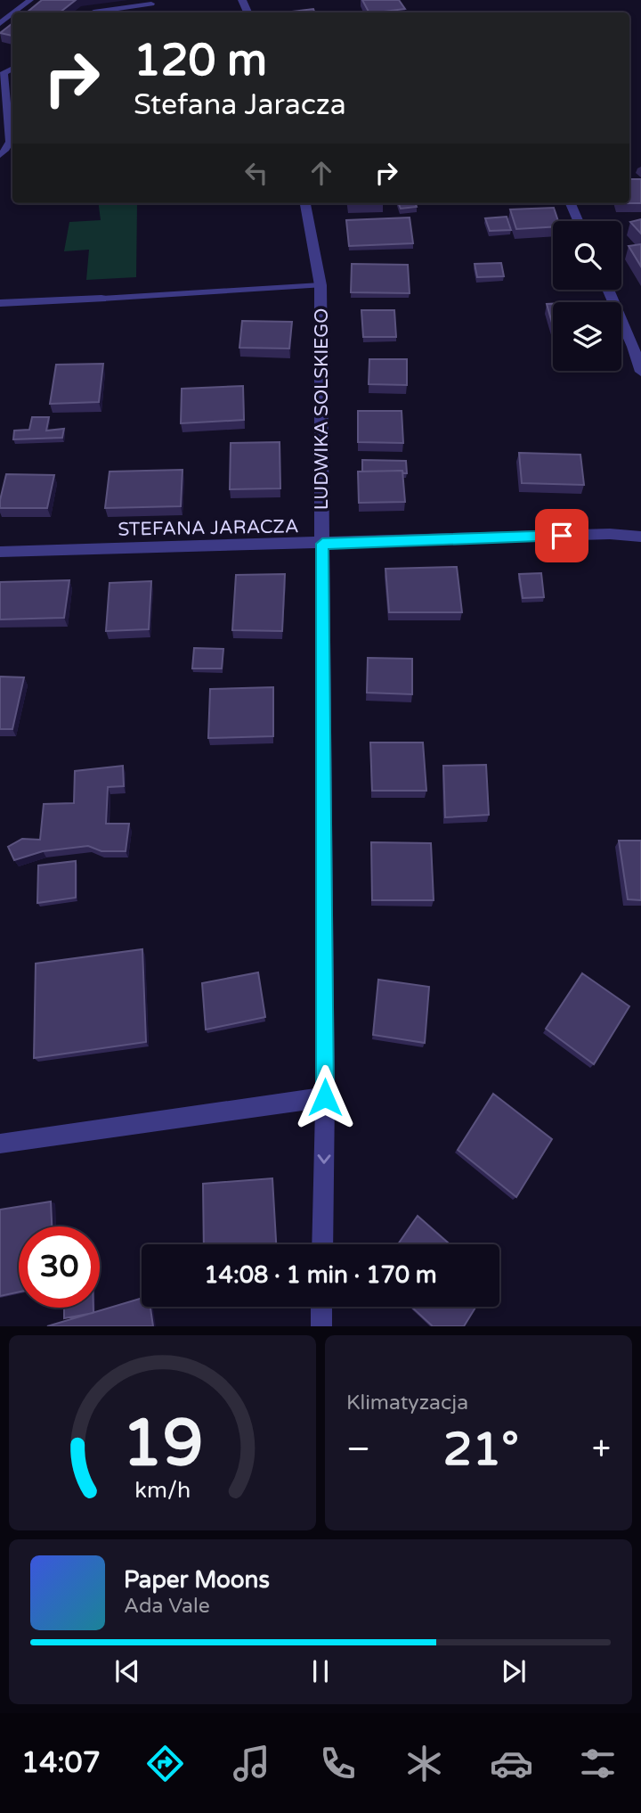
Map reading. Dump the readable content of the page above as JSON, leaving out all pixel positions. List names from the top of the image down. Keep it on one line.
{"streets":{"street":["LUDWIKA SOLSKIEGO","STEFANA JARACZA"]},"crossings":[["LUDWIKA SOLSKIEGO","STEFANA JARACZA"]],"page":{"turn":["120 m","Stefana Jaracza"],"limit":"30","trip":"14:08 · 1 min · 170 m","tile":"Klimatyzacja","heat":["−","21°","+"],"song":["Paper Moons","Ada Vale"],"tabs":"14:07","gauge":["19","km/h"]}}
